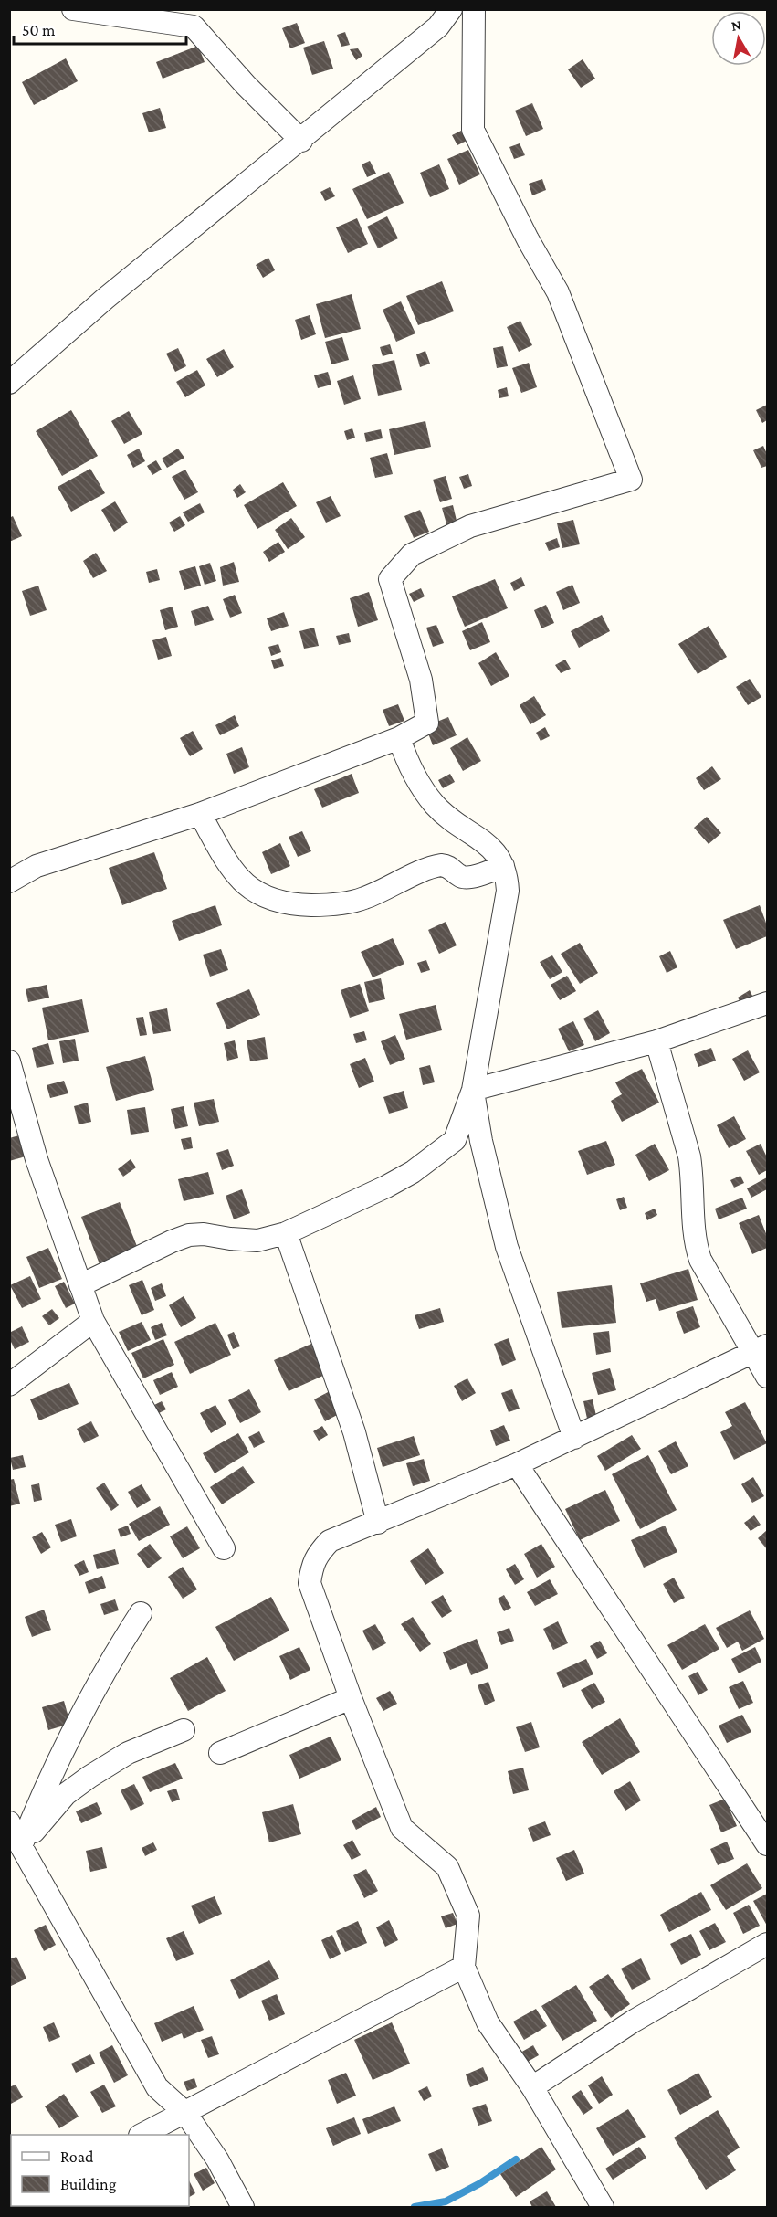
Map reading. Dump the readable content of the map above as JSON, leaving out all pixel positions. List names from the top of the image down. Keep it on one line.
{"legend":["Road","Building"],"scale_bar":"50 m","north":"top"}
